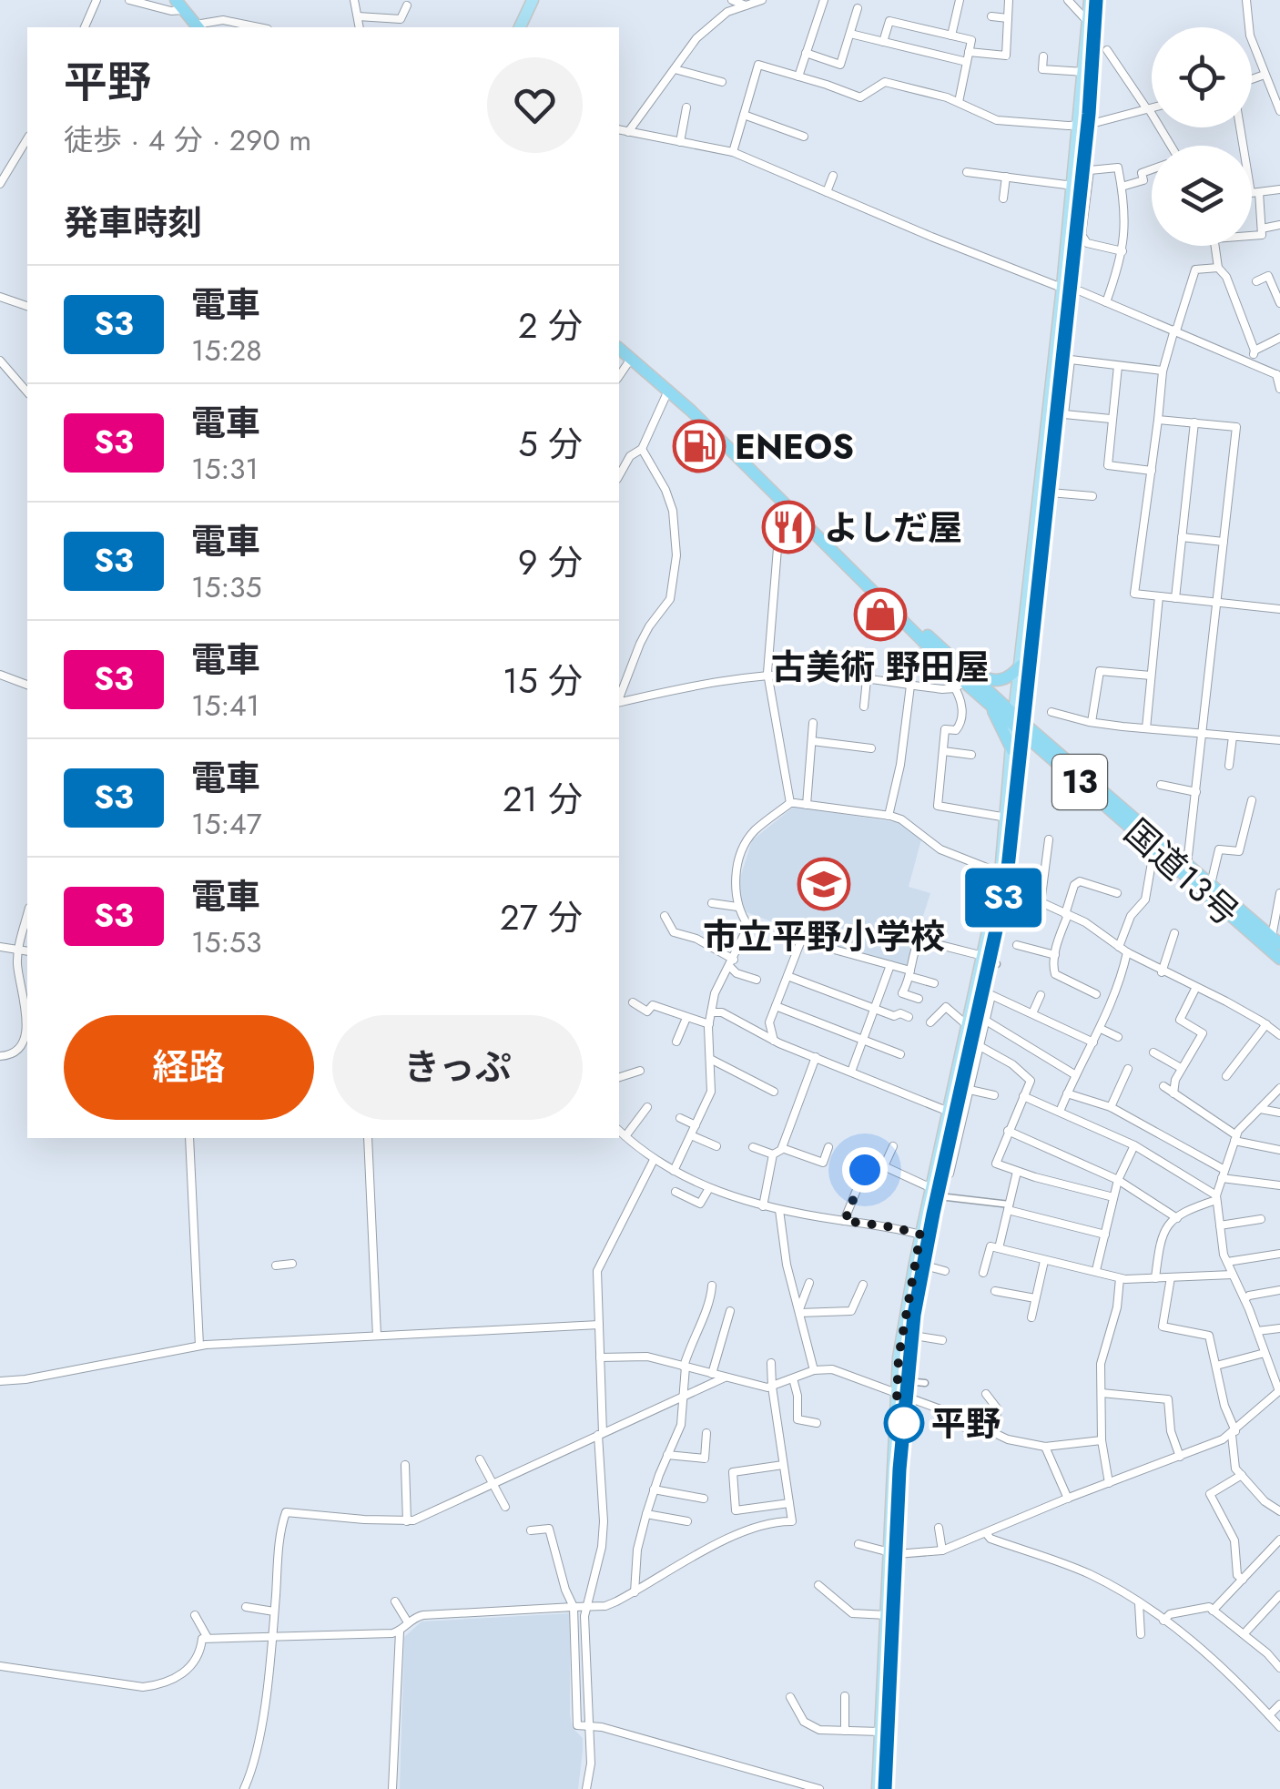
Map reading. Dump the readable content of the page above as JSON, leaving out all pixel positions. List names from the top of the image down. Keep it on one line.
{"streets":{"highway":["13","国道13号"]},"places":{"fuel station":["ENEOS"],"restaurant":["よしだ屋"],"shop":["古美術 野田屋"],"school or university":["市立平野小学校"],"other":["平野"]},"page":{"on_map":"S3","heading":[["平野","徒歩 · 4 分 · 290 m"],"発車時刻"],"list":[{"mark":"S3","name":"電車","note":"15:28","value":"2 分"},{"mark":"S3","name":"電車","note":"15:31","value":"5 分"},{"mark":"S3","name":"電車","note":"15:35","value":"9 分"},{"mark":"S3","name":"電車","note":"15:41","value":"15 分"},{"mark":"S3","name":"電車","note":"15:47","value":"21 分"},{"mark":"S3","name":"電車","note":"15:53","value":"27 分"}],"buttons":["経路","きっぷ"]}}
